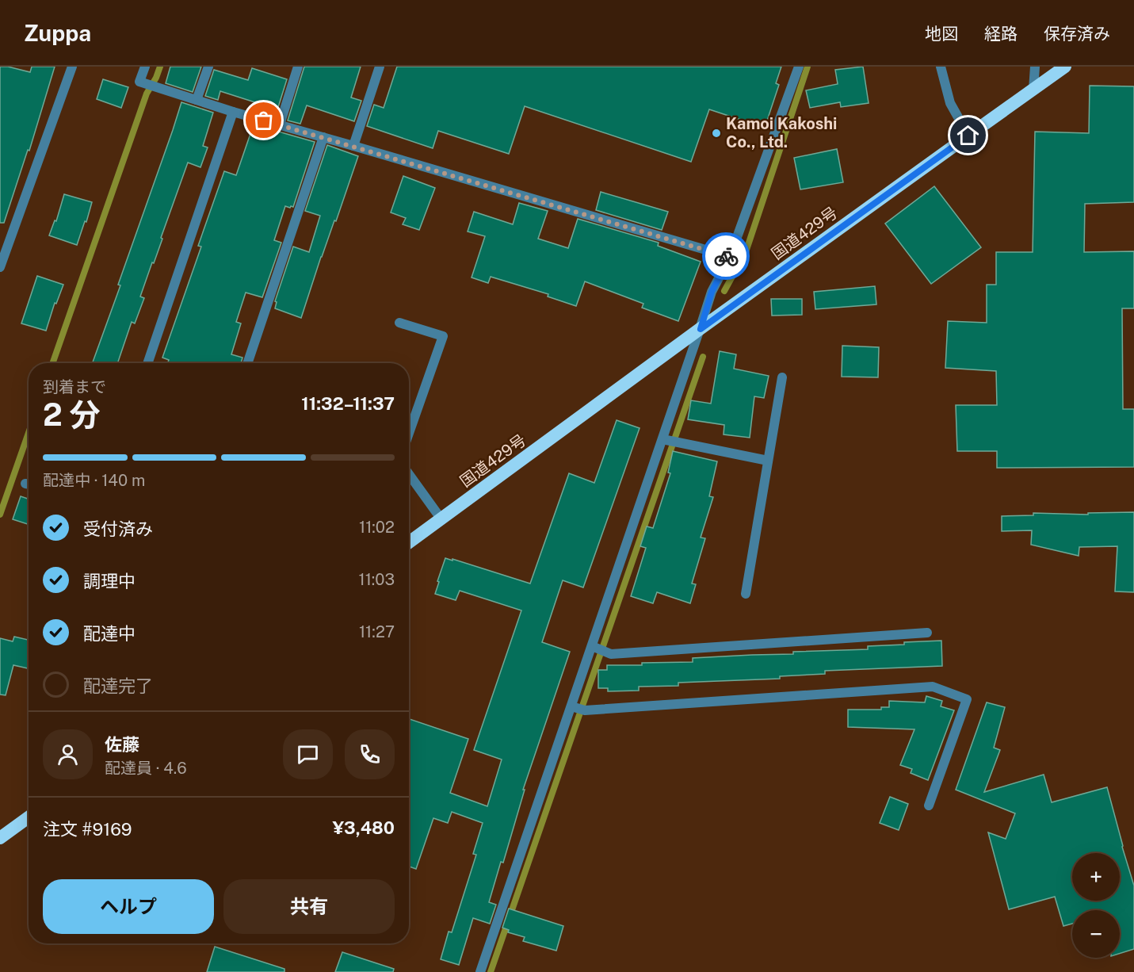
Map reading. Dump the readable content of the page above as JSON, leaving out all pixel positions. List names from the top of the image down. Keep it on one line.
{"streets":{"highway":["国道429号"]},"places":["Kamoi Kakoshi Co., Ltd."],"page":{"header":"Zuppa","nav":["地図","経路","保存済み"],"heading":["2 分","到着まで","11:32–11:37"],"panel":["佐藤","配達員 · 4.6","注文 #9169","¥3,480"],"bar":"配達中 · 140 m","list":[["受付済み","11:02"],["調理中","11:03"],["配達中","11:27"],"配達完了"],"map_buttons":["+","−"],"buttons":["ヘルプ","共有"]}}
